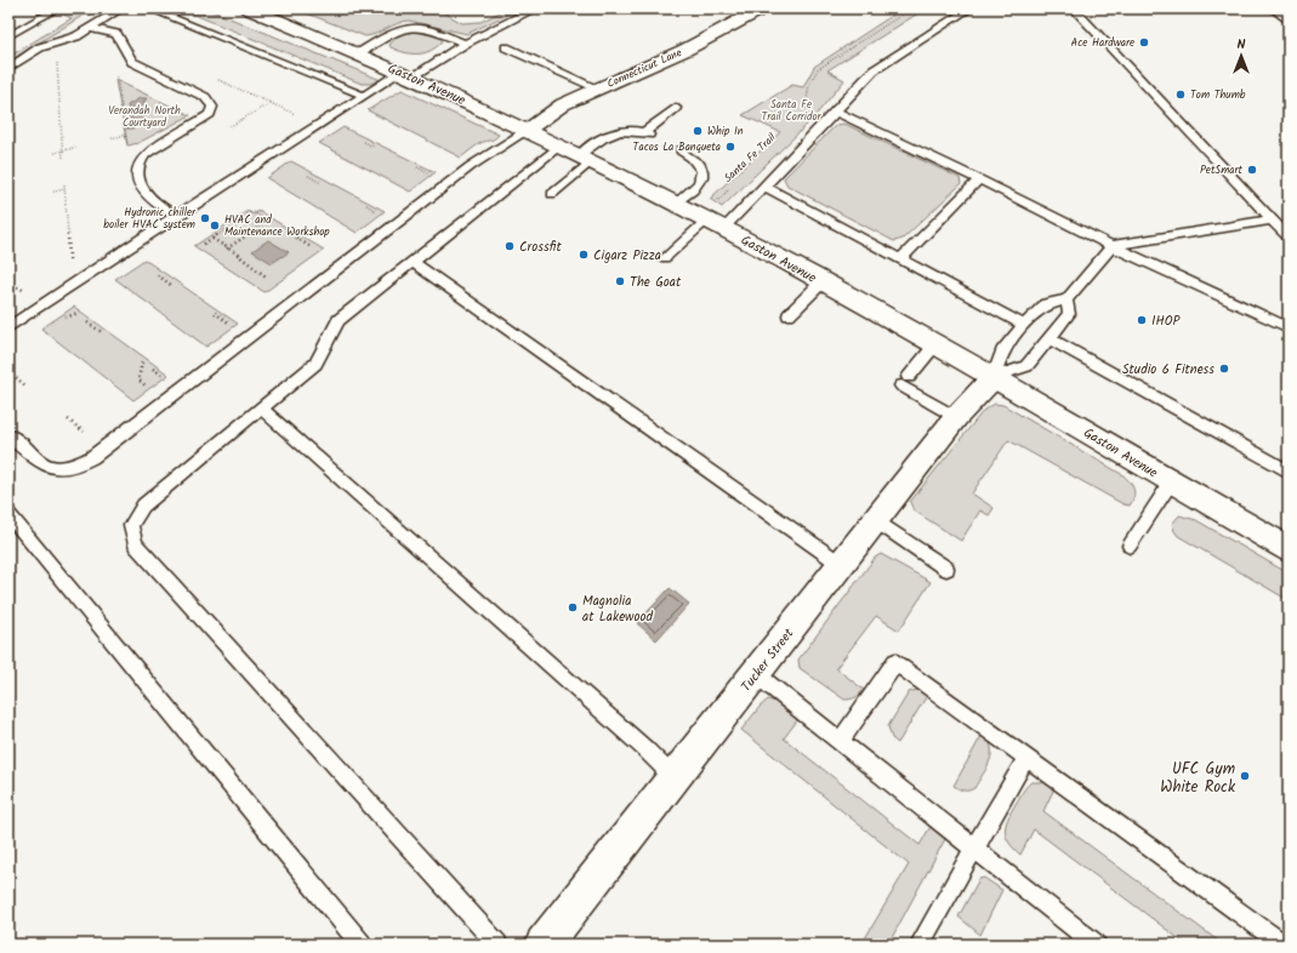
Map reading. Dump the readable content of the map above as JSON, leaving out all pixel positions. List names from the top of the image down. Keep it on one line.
{"streets":{"street":["Connecticut Lane","Gaston Avenue","Tucker Street"],"path":["Santa Fe Trail"]},"crossings":[["Connecticut Lane","Gaston Avenue"],["Gaston Avenue","Tucker Street"]],"parks":["Santa Fe Trail Corridor","Verandah North Courtyard"],"places":["Ace Hardware","Tom Thumb","Whip In","Tacos La Banqueta","PetSmart","Hydronic chiller boiler HVAC system","HVAC and Maintenance Workshop","Crossfit","Cigarz Pizza","The Goat","IHOP","Studio 6 Fitness","Magnolia at Lakewood","UFC Gym White Rock"],"north":"top"}
